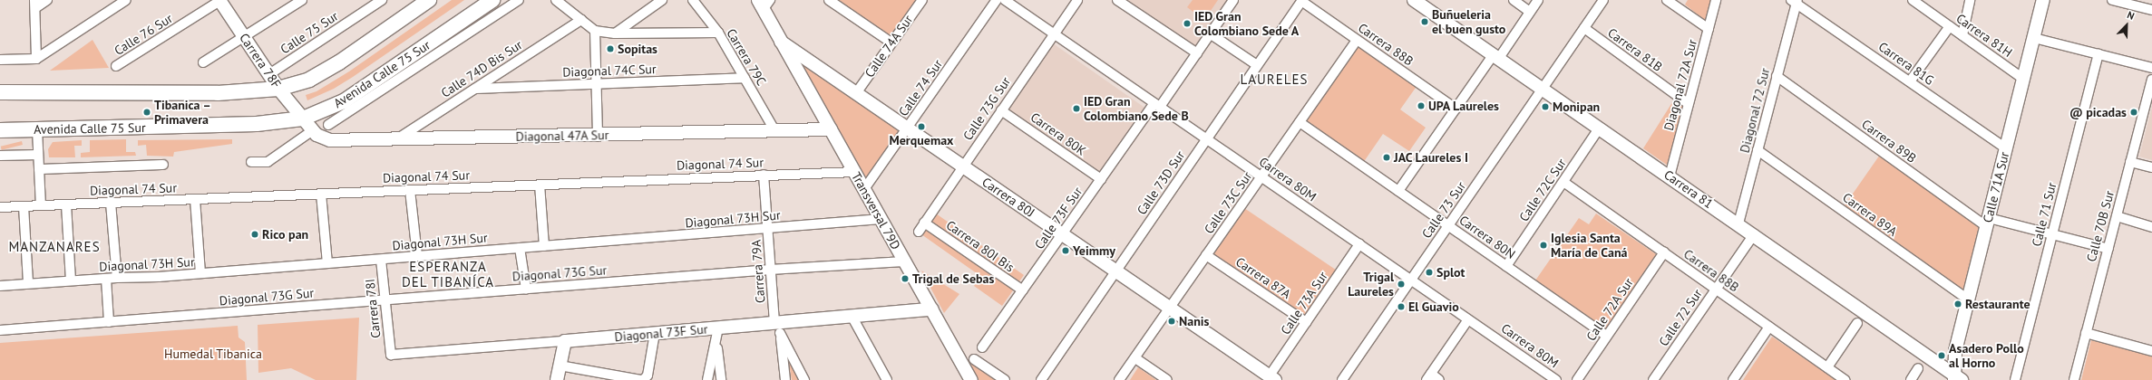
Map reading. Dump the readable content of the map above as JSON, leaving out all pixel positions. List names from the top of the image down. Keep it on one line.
{"streets":{"main road":["Avenida Calle 75 Sur"],"street":["Calle 75 Sur","Calle 76 Sur","Carrera 81H","Carrera 88B","Calle 74A Sur","Carrera 81B","Carrera 79C","Carrera 78F","Carrera 81G","Calle 74D Bis Sur","Diagonal 74C Sur","Diagonal 72A Sur","Calle 74 Sur","Calle 73G Sur","Diagonal 72 Sur","Carrera 80K","Diagonal 47A Sur","Carrera 89B","Diagonal 74 Sur","Carrera 80M","Calle 73D Sur","Calle 71A Sur","Carrera 81","Calle 72C Sur","Carrera 80J","Calle 73C Sur","Calle 73 Sur","Transversal 79D","Carrera 89A","Calle 71 Sur","Calle 73F Sur","Diagonal 73H Sur","Calle 70B Sur","Carrera 80N","Carrera 80I Bis","Carrera 79A","Diagonal 73G Sur","Carrera 87A","Calle 73A Sur","Carrera 78I","Calle 72A Sur","Calle 72 Sur","Diagonal 73F Sur"]},"crossings":[["Calle 75 Sur","Carrera 78F"],["Calle 76 Sur","Carrera 78F"],["Carrera 81H","Calle 71A Sur"],["Carrera 88B","Calle 73D Sur"],["Carrera 88B","Calle 72C Sur"],["Carrera 88B","Calle 73C Sur"],["Carrera 88B","Calle 72A Sur"],["Carrera 88B","Calle 72 Sur"],["Calle 74A Sur","Carrera 80J"],["Carrera 81B","Diagonal 72A Sur"],["Carrera 81B","Calle 73 Sur"],["Carrera 79C","Diagonal 74C Sur"],["Carrera 79C","Diagonal 47A Sur"],["Carrera 78F","Avenida Calle 75 Sur"],["Carrera 78F","Diagonal 47A Sur"],["Carrera 81G","Diagonal 72 Sur"],["Carrera 81G","Calle 71A Sur"],["Calle 74D Bis Sur","Diagonal 74C Sur"],["Calle 74D Bis Sur","Diagonal 47A Sur"],["Avenida Calle 75 Sur","Diagonal 47A Sur"],["Diagonal 72A Sur","Carrera 81"],["Calle 74 Sur","Carrera 80J"],["Calle 74 Sur","Transversal 79D"],["Calle 73G Sur","Carrera 80K"],["Calle 73G Sur","Carrera 80M"],["Calle 73G Sur","Carrera 80J"],["Calle 73G Sur","Carrera 80I Bis"],["Diagonal 72 Sur","Carrera 89B"],["Diagonal 72 Sur","Carrera 81"],["Diagonal 72 Sur","Carrera 89A"],["Carrera 80K","Calle 73F Sur"],["Diagonal 47A Sur","Transversal 79D"],["Carrera 89B","Calle 71A Sur"],["Diagonal 74 Sur","Transversal 79D"],["Diagonal 74 Sur","Carrera 79A"],["Carrera 80M","Calle 73D Sur"],["Carrera 80M","Calle 73C Sur"],["Carrera 80M","Calle 73 Sur"],["Carrera 80M","Calle 73F Sur"],["Carrera 80M","Calle 73A Sur"],["Calle 73D Sur","Carrera 80J"],["Calle 71A Sur","Carrera 81"],["Calle 71A Sur","Carrera 89A"],["Carrera 81","Calle 72C Sur"],["Carrera 81","Calle 73 Sur"],["Carrera 81","Calle 72 Sur"],["Calle 72C Sur","Carrera 80N"],["Carrera 80J","Calle 73C Sur"],["Carrera 80J","Transversal 79D"],["Carrera 80J","Calle 73F Sur"],["Carrera 80J","Calle 73A Sur"],["Calle 73C Sur","Carrera 80N"],["Calle 73C Sur","Carrera 87A"],["Calle 73 Sur","Carrera 80N"],["Transversal 79D","Diagonal 73H Sur"],["Transversal 79D","Diagonal 73G Sur"],["Transversal 79D","Diagonal 73F Sur"],["Calle 73F Sur","Carrera 80I Bis"],["Diagonal 73H Sur","Carrera 79A"],["Diagonal 73H Sur","Carrera 78I"],["Carrera 80N","Calle 72A Sur"],["Carrera 79A","Diagonal 73G Sur"],["Carrera 79A","Diagonal 73F Sur"],["Diagonal 73G Sur","Carrera 78I"],["Carrera 87A","Calle 73A Sur"],["Carrera 78I","Diagonal 73F Sur"]],"districts":["LAURELES","MANZANARES","ESPERANZA DEL TIBANÍCA"],"parks":["Humedal Tibanica"],"places":["Buñueleria el buen gusto","IED Gran Colombiano Sede A","Sopitas","UPA Laureles","Monipan","IED Gran Colombiano Sede B","Tibanica – Primavera","@ picadas","Merquemax","JAC Laureles I","Rico pan","Iglesia Santa María de Caná","Yeimmy","Splot","Trigal de Sebas","Trigal Laureles","Restaurante","El Guavio","Nanis","Asadero Pollo al Horno"],"north":"top right"}
